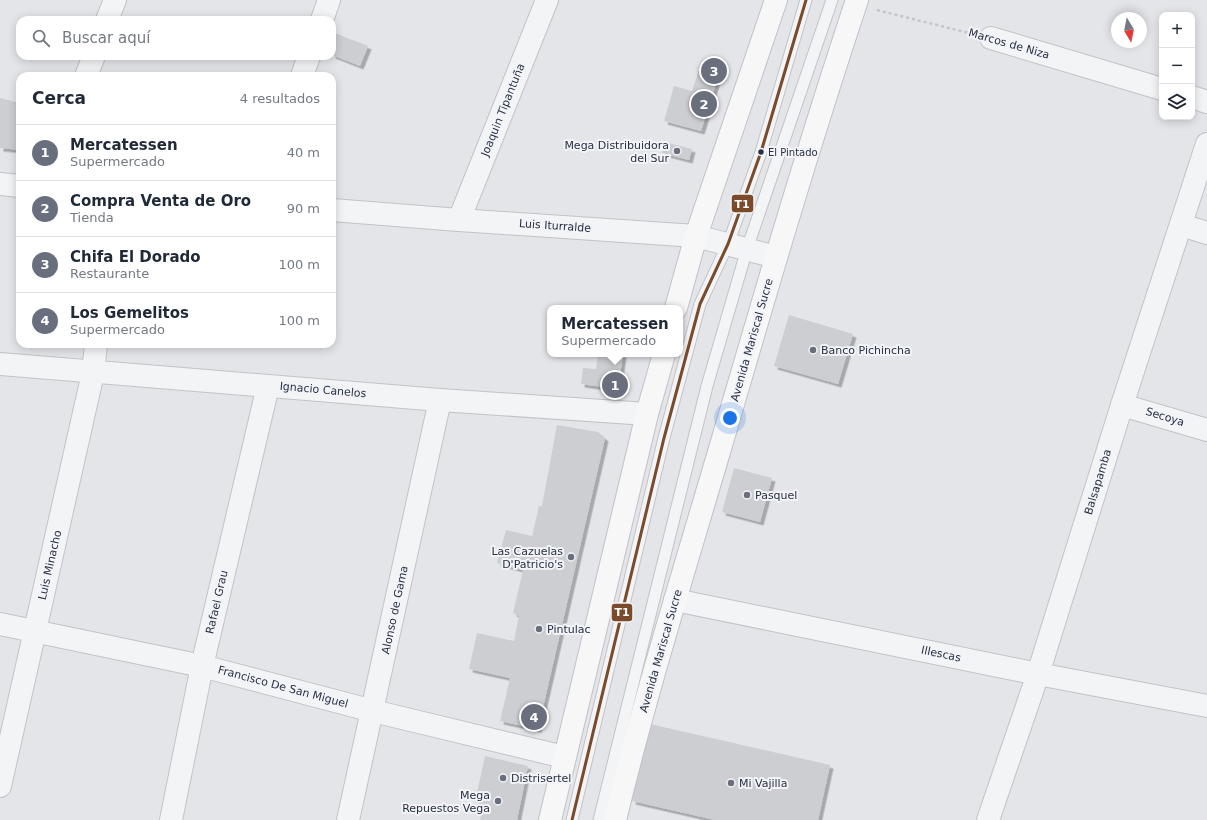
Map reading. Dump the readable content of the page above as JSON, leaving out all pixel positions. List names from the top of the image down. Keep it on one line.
{"streets":{"main road":["Avenida Mariscal Sucre"],"street":["Marcos de Niza","Joaquin Tipantuña","Luis Iturralde","Ignacio Canelos","Secoya","Balsapamba","Luis Minacho","Rafael Grau","Alonso de Gama","Illescas","Francisco De San Miguel"]},"crossings":[["Marcos de Niza","Avenida Mariscal Sucre"],["Joaquin Tipantuña","Luis Iturralde"],["Luis Iturralde","Avenida Mariscal Sucre"],["Avenida Mariscal Sucre","Illescas"],["Ignacio Canelos","Luis Minacho"],["Ignacio Canelos","Rafael Grau"],["Ignacio Canelos","Alonso de Gama"],["Secoya","Balsapamba"],["Balsapamba","Illescas"],["Luis Minacho","Francisco De San Miguel"],["Rafael Grau","Francisco De San Miguel"],["Alonso de Gama","Francisco De San Miguel"]],"places":["Mega Distribuidora del Sur","El Pintado","Banco Pichincha","Pasquel","Las Cazuelas D'Patricio's","Pintulac","Distrisertel","Mi Vajilla","Mega Repuestos Vega"],"lines":["transit line T1"],"north":"bottom","page":{"map_buttons":["+","−"],"search":"Buscar aquí","pins":["3","2","1","4"],"heading":["Cerca","4 resultados"],"list":[{"mark":"1","name":"Mercatessen","note":"Supermercado","value":"40 m"},{"mark":"2","name":"Compra Venta de Oro","note":"Tienda","value":"90 m"},{"mark":"3","name":"Chifa El Dorado","note":"Restaurante","value":"100 m"},{"mark":"4","name":"Los Gemelitos","note":"Supermercado","value":"100 m"}],"popup":["Mercatessen","Supermercado"]}}
